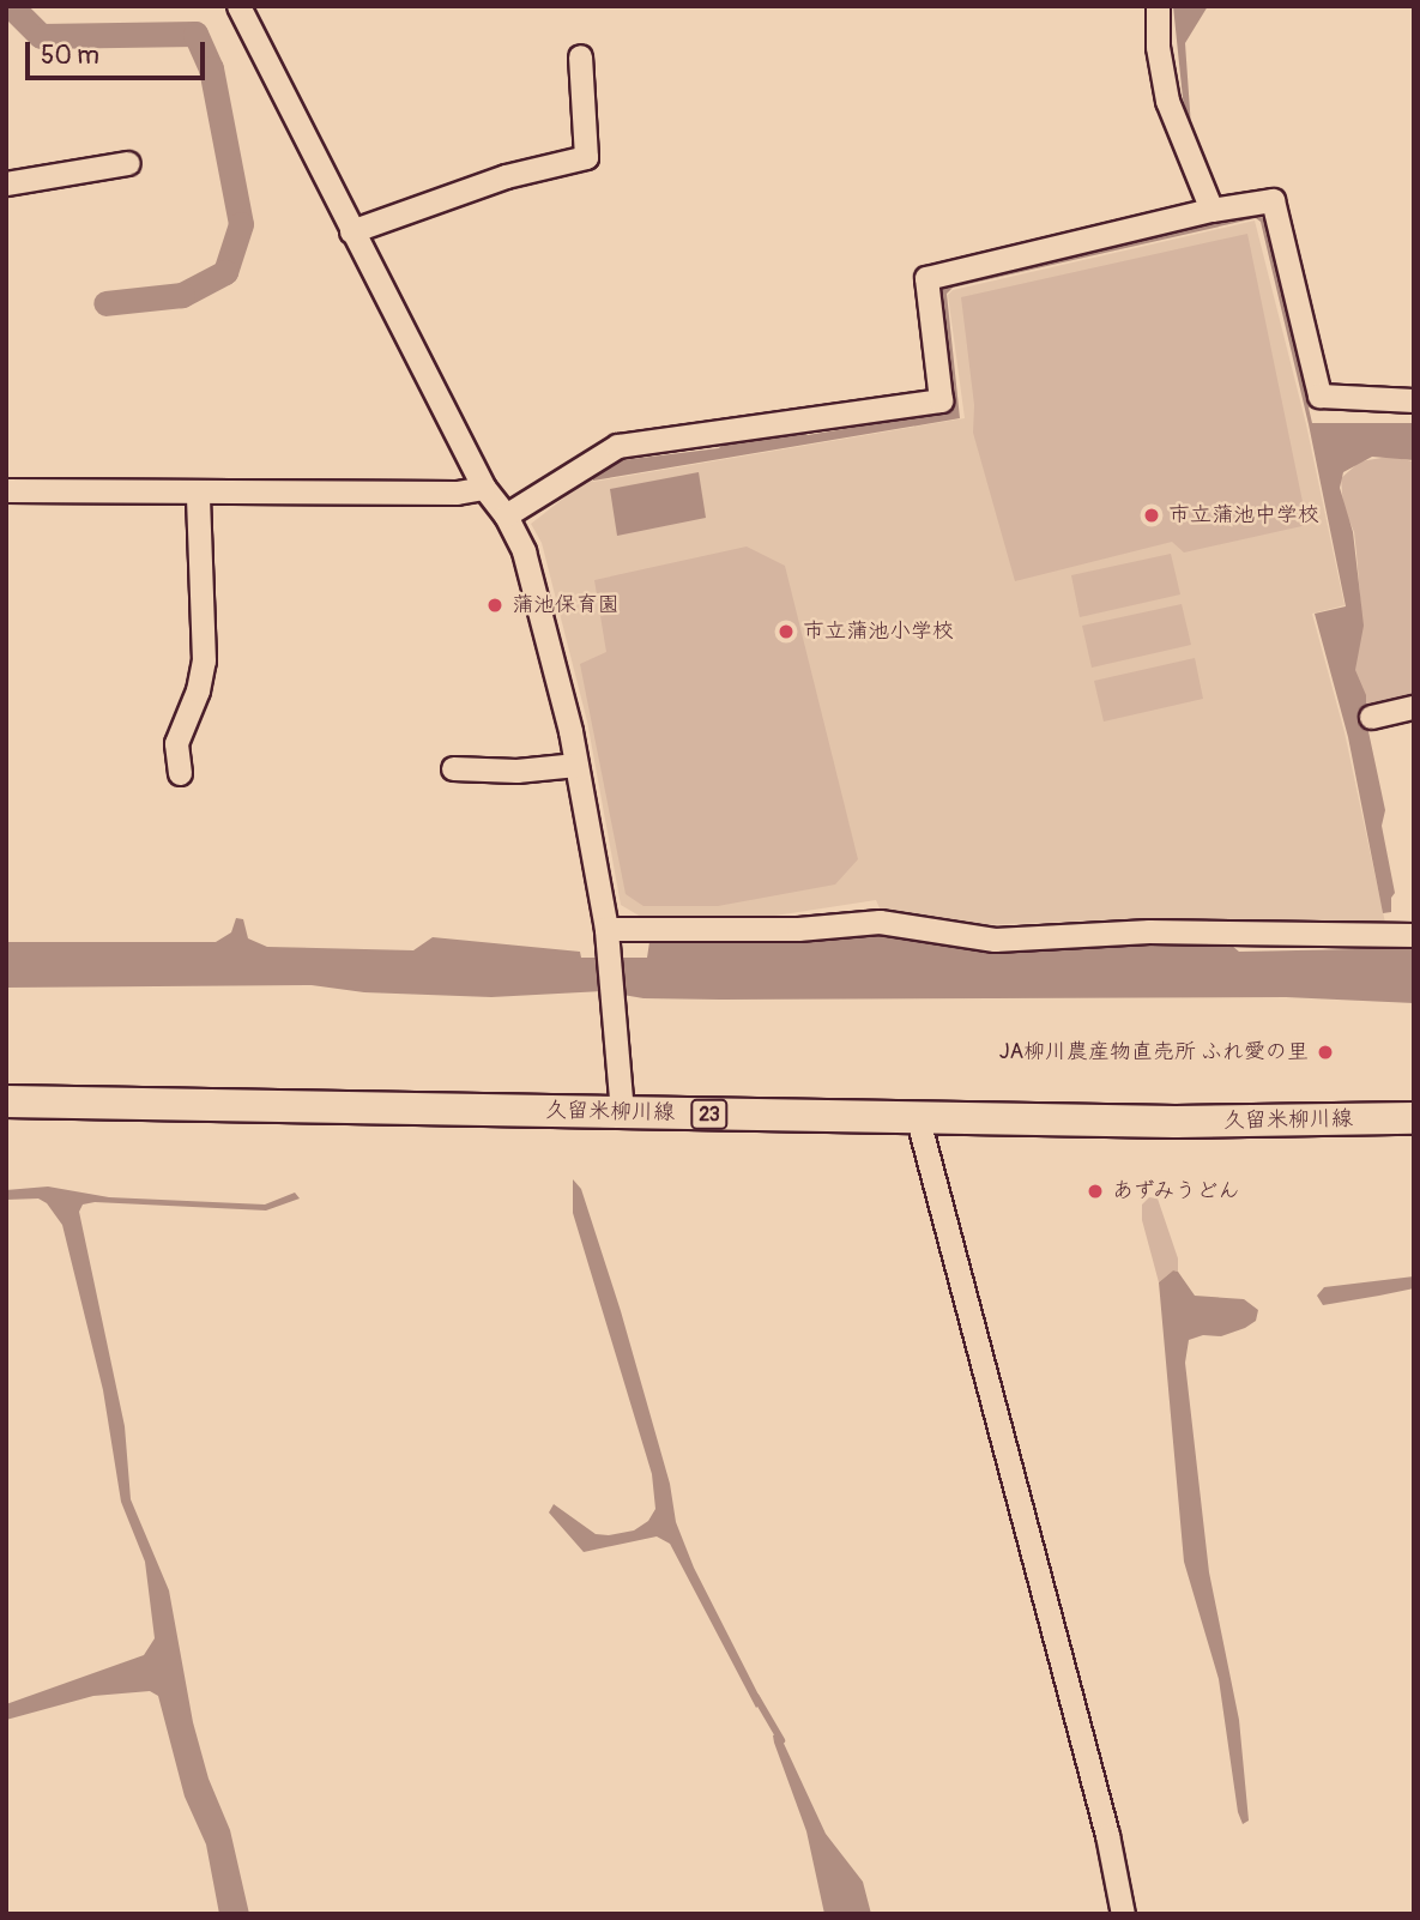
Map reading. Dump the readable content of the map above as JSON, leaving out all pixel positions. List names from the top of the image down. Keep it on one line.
{"streets":{"main road":["久留米柳川線","23"]},"places":["市立蒲池中学校","蒲池保育園","市立蒲池小学校","JA柳川農産物直売所 ふれ愛の里","あずみうどん"],"scale_bar":"50 m"}
